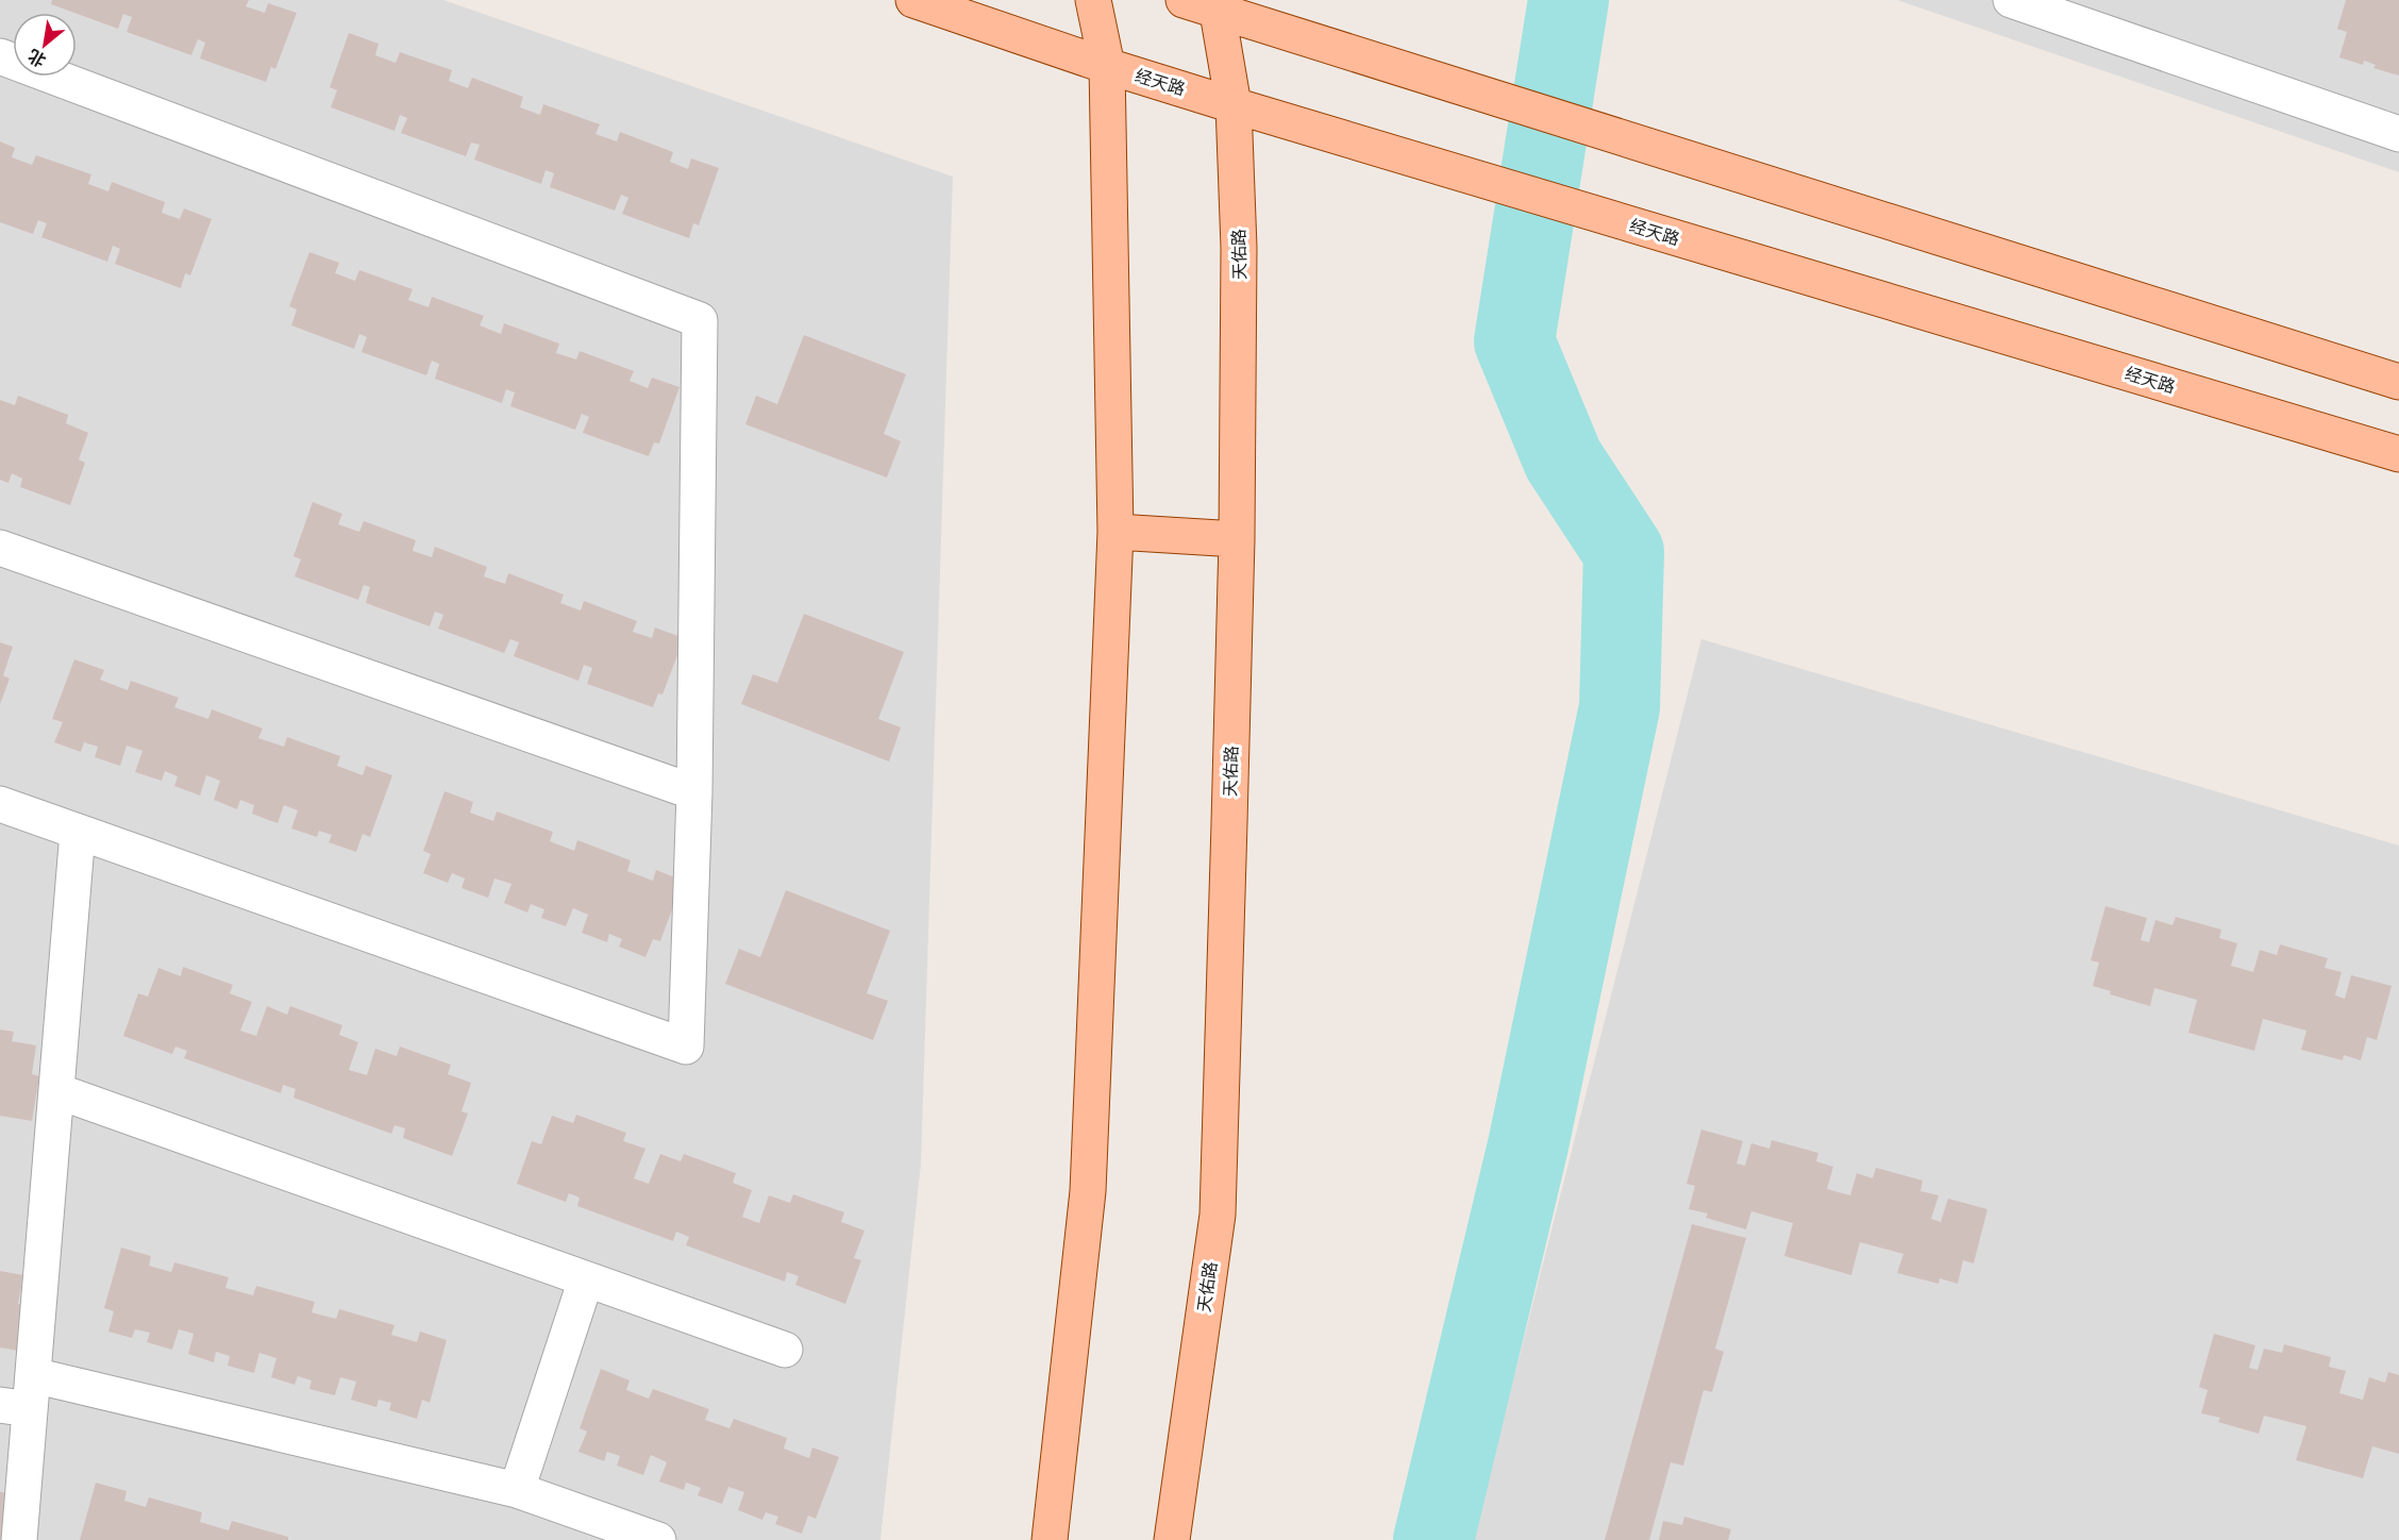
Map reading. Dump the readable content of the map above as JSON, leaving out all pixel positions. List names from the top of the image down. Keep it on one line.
{"streets":{"main road":["经天路","天佑路"]},"crossings":[["经天路","天佑路"]],"north":"bottom left"}
